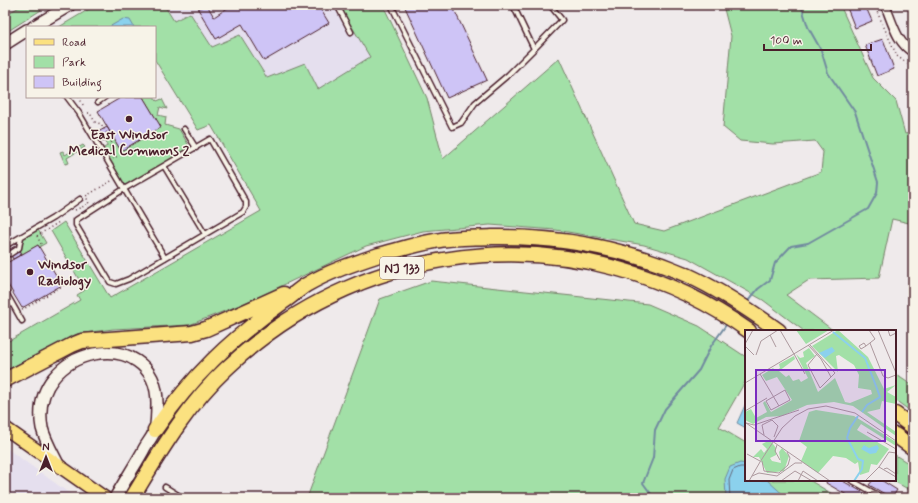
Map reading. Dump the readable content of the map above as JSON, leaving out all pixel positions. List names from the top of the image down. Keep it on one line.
{"streets":{"highway":["NJ 133"]},"places":["East Windsor Medical Commons 2","Windsor Radiology"],"legend":["Road","Park","Building"],"scale_bar":"100 m","north":"top"}
